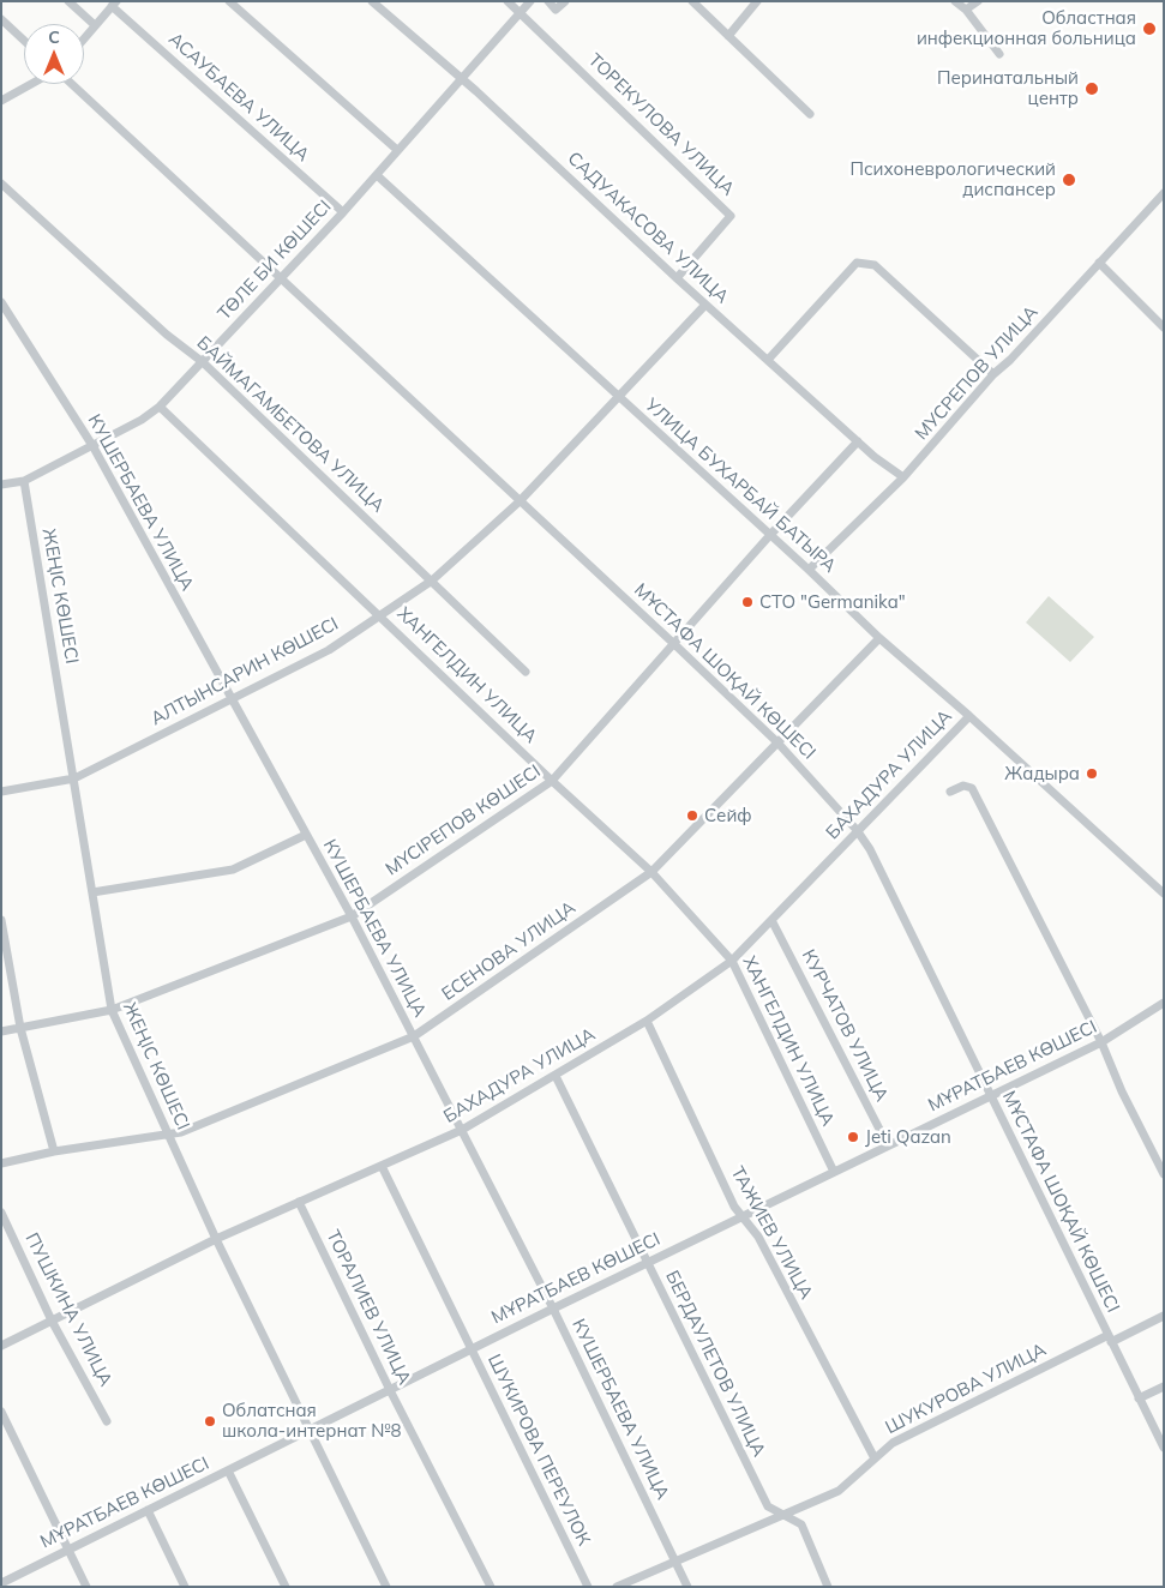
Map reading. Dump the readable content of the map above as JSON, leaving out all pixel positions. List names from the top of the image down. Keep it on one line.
{"streets":{"street":["АСАУБАЕВА УЛИЦА","ТОРЕКУЛОВА УЛИЦА","САДУАКАСОВА УЛИЦА","ТӨЛЕ БИ КӨШЕСІ","МУСРЕПОВ УЛИЦА","БАЙМАГАМБЕТОВА УЛИЦА","УЛИЦА БУХАРБАЙ БАТЫРА","КУШЕРБАЕВА УЛИЦА","ЖЕҢІС КӨШЕСІ","АЛТЫНСАРИН КӨШЕСІ","МҰСТАФА ШОҚАЙ КӨШЕСІ","ХАНГЕЛДИН УЛИЦА","БАХАДУРА УЛИЦА","МҮСІРЕПОВ КӨШЕСІ","ЕСЕНОВА УЛИЦА","КУРЧАТОВ УЛИЦА","МҰРАТБАЕВ КӨШЕСІ","ТАЖИЕВ УЛИЦА","ТОРАЛИЕВ УЛИЦА","ПУШКИНА УЛИЦА","БЕРДАУЛЕТОВ УЛИЦА","ШУКУРОВА УЛИЦА","ШУКИРОВА ПЕРЕУЛОК"]},"crossings":[["АСАУБАЕВА УЛИЦА","ТӨЛЕ БИ КӨШЕСІ"],["ТОРЕКУЛОВА УЛИЦА","САДУАКАСОВА УЛИЦА"],["ТОРЕКУЛОВА УЛИЦА","ТӨЛЕ БИ КӨШЕСІ"],["САДУАКАСОВА УЛИЦА","ТӨЛЕ БИ КӨШЕСІ"],["САДУАКАСОВА УЛИЦА","МУСРЕПОВ УЛИЦА"],["САДУАКАСОВА УЛИЦА","АЛТЫНСАРИН КӨШЕСІ"],["САДУАКАСОВА УЛИЦА","МҮСІРЕПОВ КӨШЕСІ"],["ТӨЛЕ БИ КӨШЕСІ","БАЙМАГАМБЕТОВА УЛИЦА"],["ТӨЛЕ БИ КӨШЕСІ","УЛИЦА БУХАРБАЙ БАТЫРА"],["ТӨЛЕ БИ КӨШЕСІ","КУШЕРБАЕВА УЛИЦА"],["ТӨЛЕ БИ КӨШЕСІ","ЖЕҢІС КӨШЕСІ"],["ТӨЛЕ БИ КӨШЕСІ","МҰСТАФА ШОҚАЙ КӨШЕСІ"],["ТӨЛЕ БИ КӨШЕСІ","ХАНГЕЛДИН УЛИЦА"],["МУСРЕПОВ УЛИЦА","УЛИЦА БУХАРБАЙ БАТЫРА"],["БАЙМАГАМБЕТОВА УЛИЦА","АЛТЫНСАРИН КӨШЕСІ"],["УЛИЦА БУХАРБАЙ БАТЫРА","АЛТЫНСАРИН КӨШЕСІ"],["УЛИЦА БУХАРБАЙ БАТЫРА","БАХАДУРА УЛИЦА"],["УЛИЦА БУХАРБАЙ БАТЫРА","МҮСІРЕПОВ КӨШЕСІ"],["УЛИЦА БУХАРБАЙ БАТЫРА","ЕСЕНОВА УЛИЦА"],["КУШЕРБАЕВА УЛИЦА","АЛТЫНСАРИН КӨШЕСІ"],["КУШЕРБАЕВА УЛИЦА","БАХАДУРА УЛИЦА"],["КУШЕРБАЕВА УЛИЦА","МҮСІРЕПОВ КӨШЕСІ"],["КУШЕРБАЕВА УЛИЦА","ЕСЕНОВА УЛИЦА"],["КУШЕРБАЕВА УЛИЦА","МҰРАТБАЕВ КӨШЕСІ"],["КУШЕРБАЕВА УЛИЦА","ШУКУРОВА УЛИЦА"],["ЖЕҢІС КӨШЕСІ","АЛТЫНСАРИН КӨШЕСІ"],["ЖЕҢІС КӨШЕСІ","БАХАДУРА УЛИЦА"],["ЖЕҢІС КӨШЕСІ","МҮСІРЕПОВ КӨШЕСІ"],["ЖЕҢІС КӨШЕСІ","ЕСЕНОВА УЛИЦА"],["ЖЕҢІС КӨШЕСІ","МҰРАТБАЕВ КӨШЕСІ"],["АЛТЫНСАРИН КӨШЕСІ","МҰСТАФА ШОҚАЙ КӨШЕСІ"],["АЛТЫНСАРИН КӨШЕСІ","ХАНГЕЛДИН УЛИЦА"],["МҰСТАФА ШОҚАЙ КӨШЕСІ","БАХАДУРА УЛИЦА"],["МҰСТАФА ШОҚАЙ КӨШЕСІ","МҮСІРЕПОВ КӨШЕСІ"],["МҰСТАФА ШОҚАЙ КӨШЕСІ","ЕСЕНОВА УЛИЦА"],["МҰСТАФА ШОҚАЙ КӨШЕСІ","МҰРАТБАЕВ КӨШЕСІ"],["МҰСТАФА ШОҚАЙ КӨШЕСІ","ШУКУРОВА УЛИЦА"],["ХАНГЕЛДИН УЛИЦА","БАХАДУРА УЛИЦА"],["ХАНГЕЛДИН УЛИЦА","МҮСІРЕПОВ КӨШЕСІ"],["ХАНГЕЛДИН УЛИЦА","ЕСЕНОВА УЛИЦА"],["ХАНГЕЛДИН УЛИЦА","МҰРАТБАЕВ КӨШЕСІ"],["БАХАДУРА УЛИЦА","КУРЧАТОВ УЛИЦА"],["БАХАДУРА УЛИЦА","ТАЖИЕВ УЛИЦА"],["БАХАДУРА УЛИЦА","ТОРАЛИЕВ УЛИЦА"],["БАХАДУРА УЛИЦА","ПУШКИНА УЛИЦА"],["БАХАДУРА УЛИЦА","БЕРДАУЛЕТОВ УЛИЦА"],["БАХАДУРА УЛИЦА","ШУКИРОВА ПЕРЕУЛОК"],["КУРЧАТОВ УЛИЦА","МҰРАТБАЕВ КӨШЕСІ"],["МҰРАТБАЕВ КӨШЕСІ","ТАЖИЕВ УЛИЦА"],["МҰРАТБАЕВ КӨШЕСІ","ТОРАЛИЕВ УЛИЦА"],["МҰРАТБАЕВ КӨШЕСІ","БЕРДАУЛЕТОВ УЛИЦА"],["МҰРАТБАЕВ КӨШЕСІ","ШУКИРОВА ПЕРЕУЛОК"],["ТАЖИЕВ УЛИЦА","ШУКУРОВА УЛИЦА"],["БЕРДАУЛЕТОВ УЛИЦА","ШУКУРОВА УЛИЦА"]],"places":["Областная инфекционная больница","Перинатальный центр","Психоневрологический диспансер","СТО \"Germanika\"","Жадыра","Сейф","Jeti Qazan","Облатсная школа-интернат №8"],"north":"top"}
